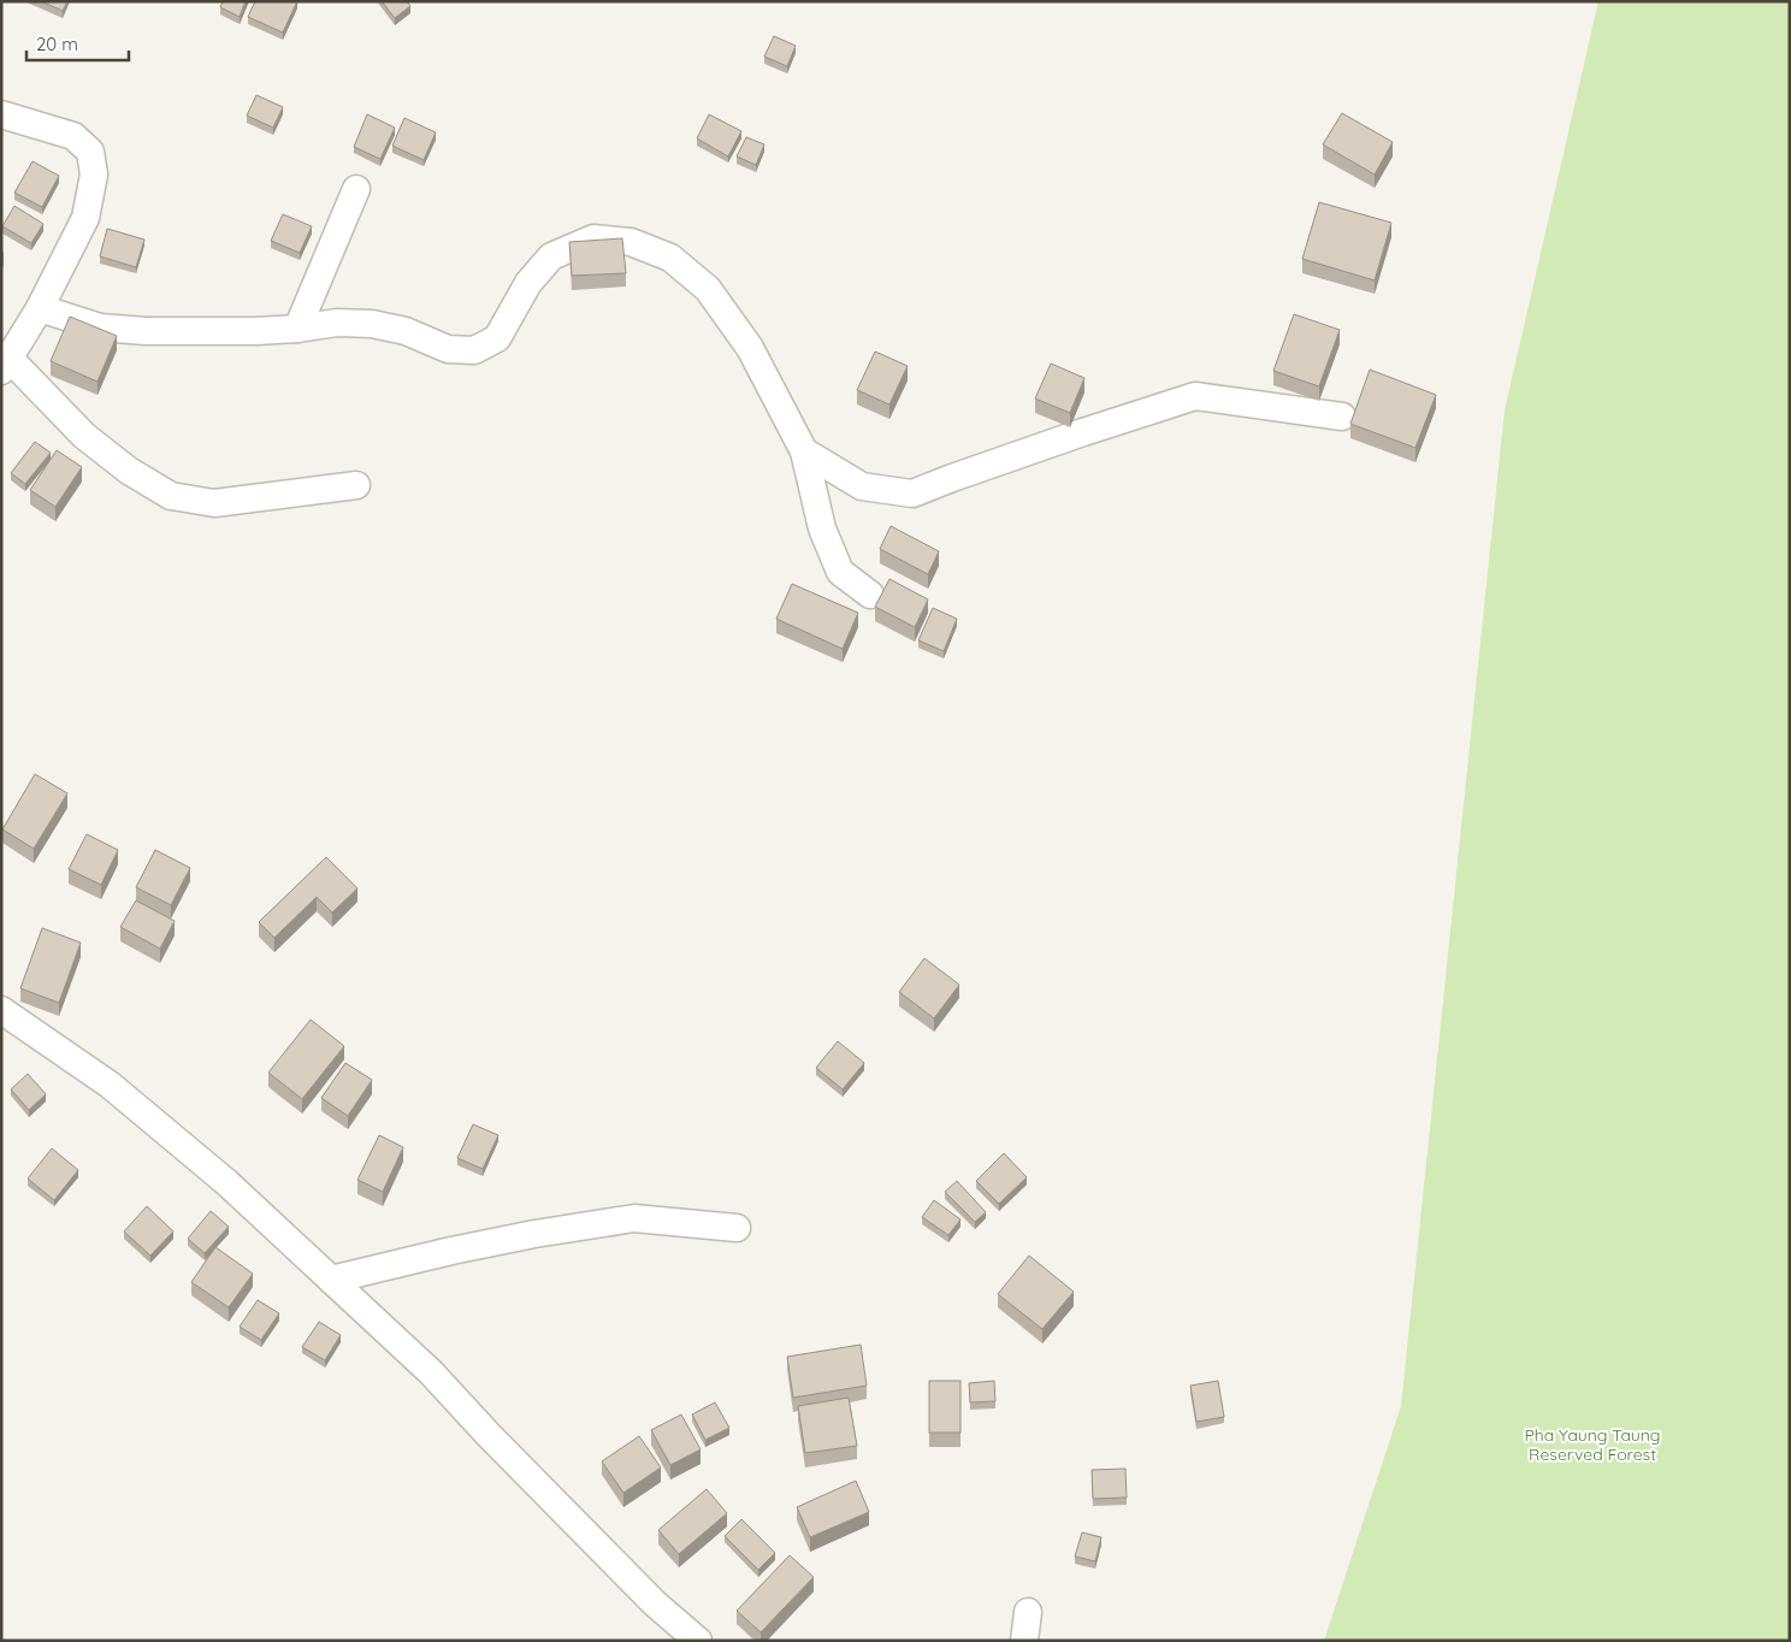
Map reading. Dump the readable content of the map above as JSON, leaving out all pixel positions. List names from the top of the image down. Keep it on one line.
{"parks":["Pha Yaung Taung Reserved Forest"],"scale_bar":"20 m"}
